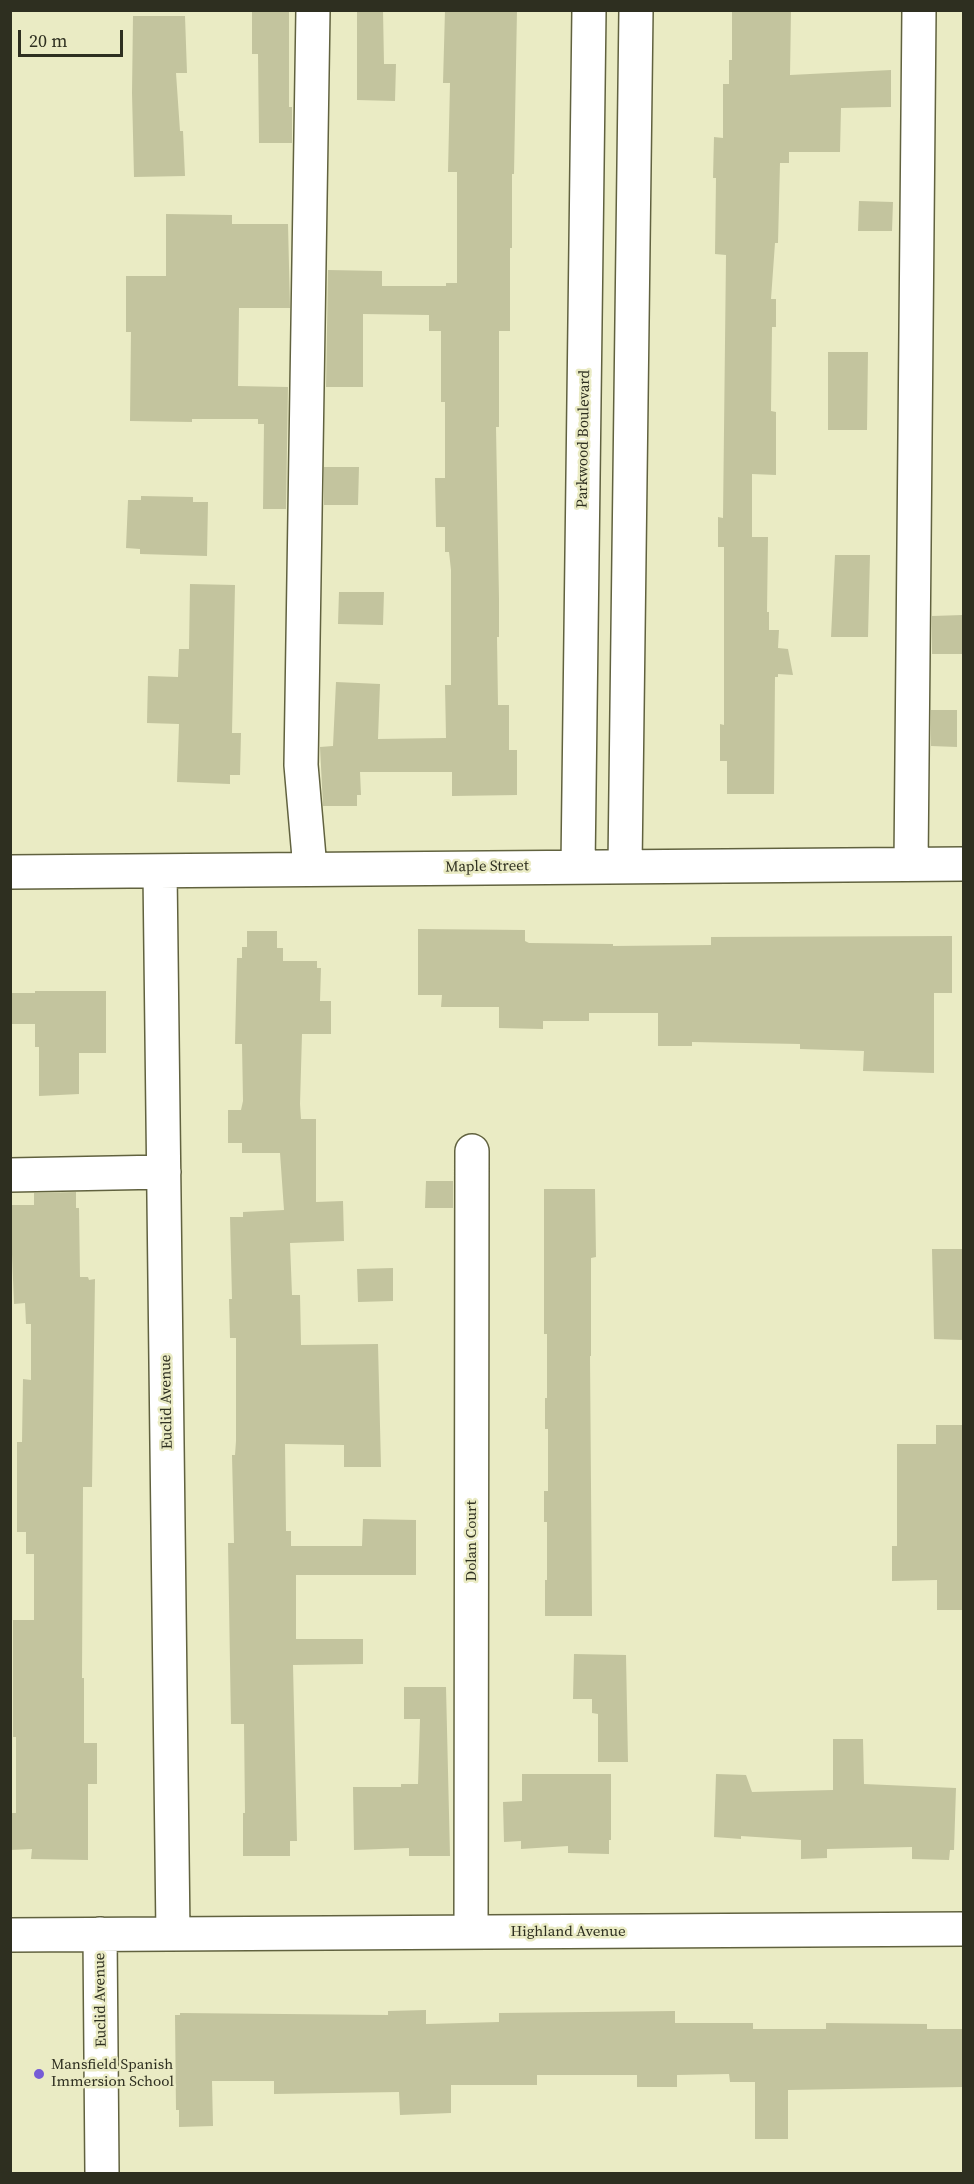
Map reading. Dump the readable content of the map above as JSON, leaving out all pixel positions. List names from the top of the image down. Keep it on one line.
{"streets":{"street":["Parkwood Boulevard","Maple Street","Euclid Avenue","Dolan Court","Highland Avenue"]},"crossings":[["Parkwood Boulevard","Maple Street"],["Maple Street","Euclid Avenue"],["Euclid Avenue","Highland Avenue"],["Dolan Court","Highland Avenue"]],"places":["Mansfield Spanish Immersion School"],"scale_bar":"20 m"}
